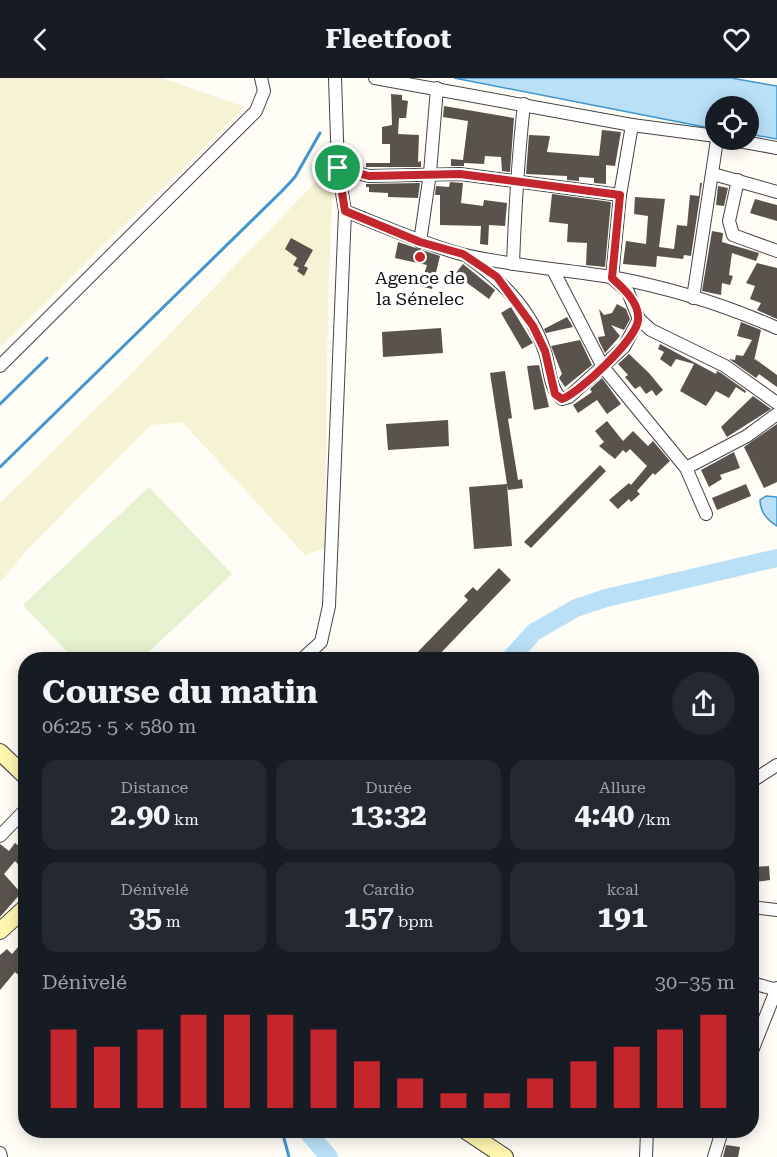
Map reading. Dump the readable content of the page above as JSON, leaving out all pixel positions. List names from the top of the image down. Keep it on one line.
{"places":["Agence de la Sénelec"],"page":{"header":"Fleetfoot","heading":["Course du matin","06:25 · 5 × 580 m"],"stats":[["Distance","2.90 km"],["Durée","13:32"],["Allure","4:40 /km"],["Dénivelé","35 m"],["Cardio","157 bpm"],["kcal","191"]],"chart":["Dénivelé","30–35 m"]}}
